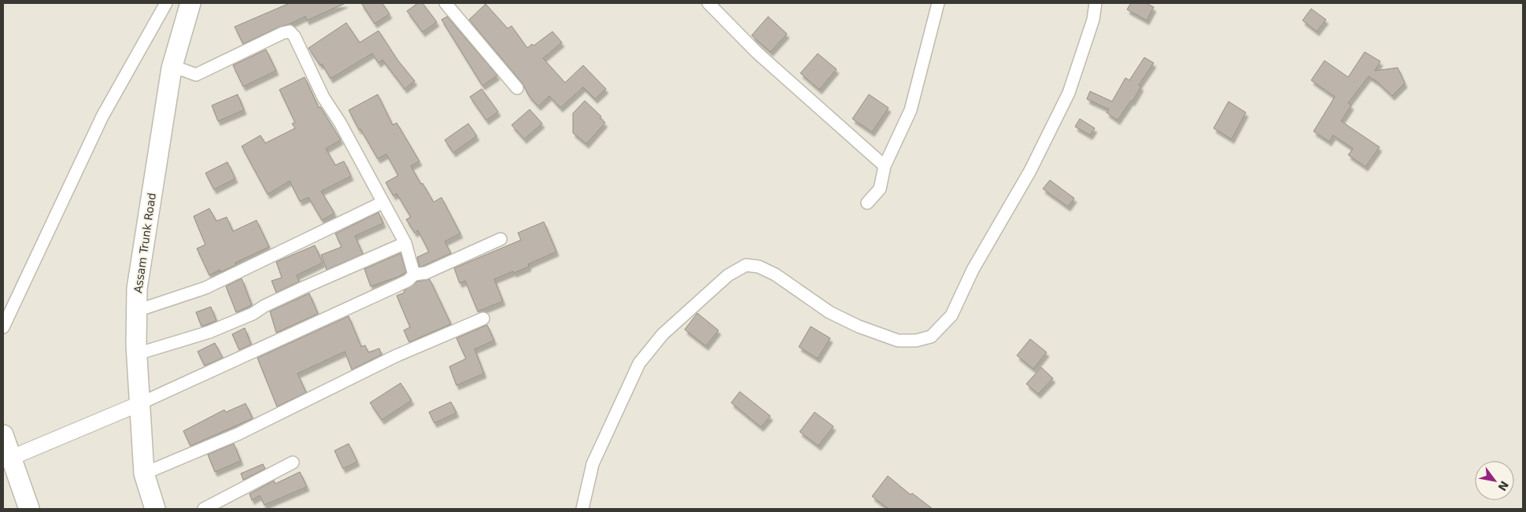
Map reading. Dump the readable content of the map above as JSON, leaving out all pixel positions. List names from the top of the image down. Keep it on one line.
{"streets":{"highway":["Assam Trunk Road"]},"north":"bottom right"}
